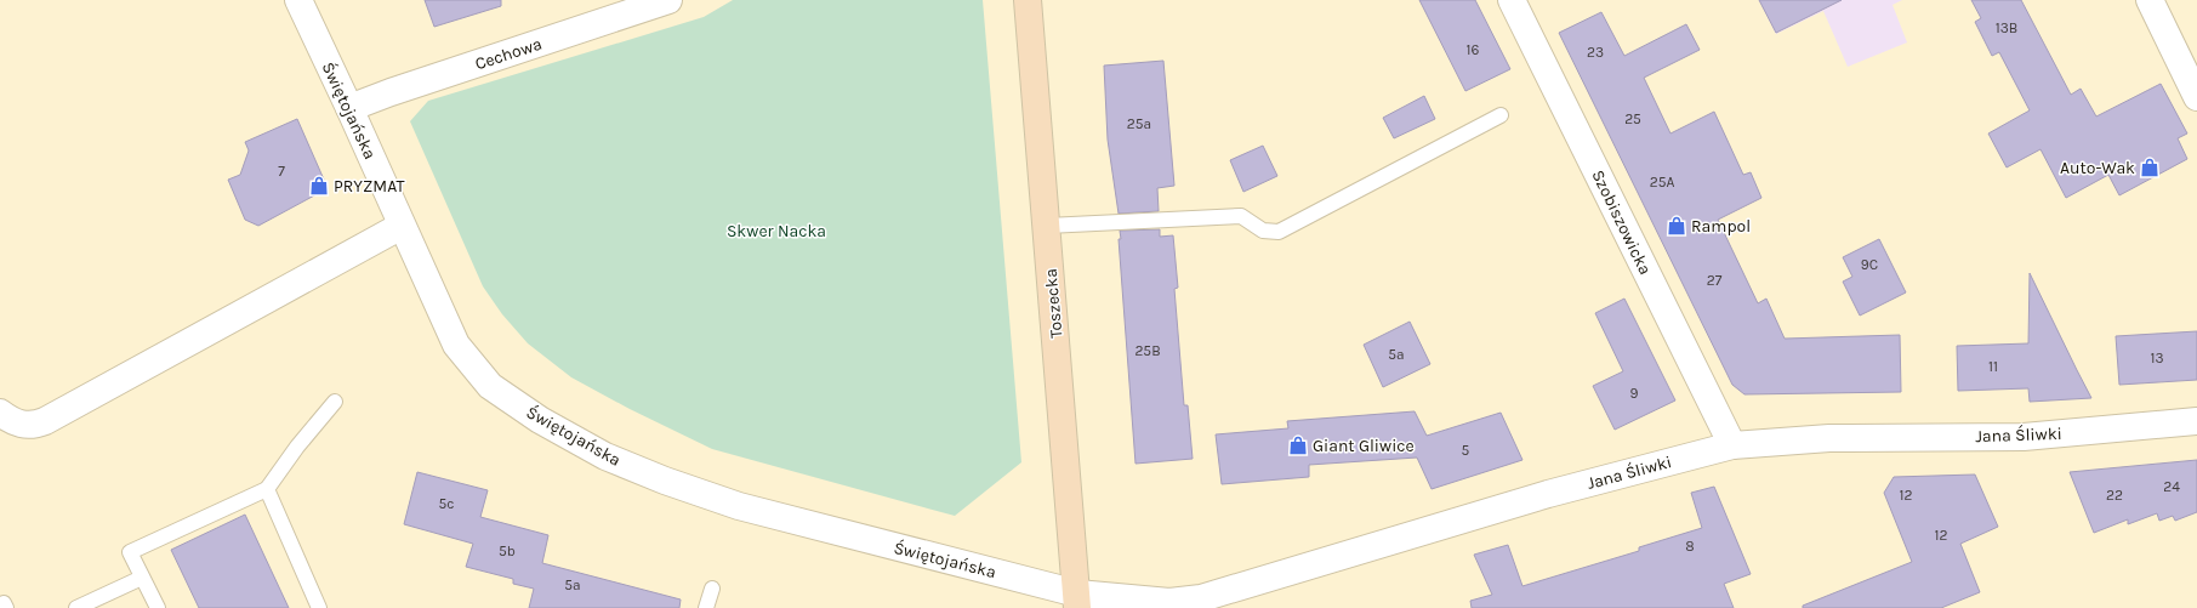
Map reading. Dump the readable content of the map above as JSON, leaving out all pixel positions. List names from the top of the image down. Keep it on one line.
{"streets":{"main road":["Toszecka"],"street":["Cechowa","Świętojańska","Szobiszowicka","Jana Śliwki"]},"crossings":[["Cechowa","Świętojańska"],["Świętojańska","Toszecka"],["Świętojańska","Jana Śliwki"],["Szobiszowicka","Jana Śliwki"],["Toszecka","Jana Śliwki"]],"parks":["Skwer Nacka"],"places":{"shop":["Auto-Wak","PRYZMAT","Rampol","Giant Gliwice"]},"house_numbers":["13B","16","23","25","25a","7","25A","9C","27","25B","5a","13","11","9","5","24","12","22","5c","12","8","5b","5a"]}
